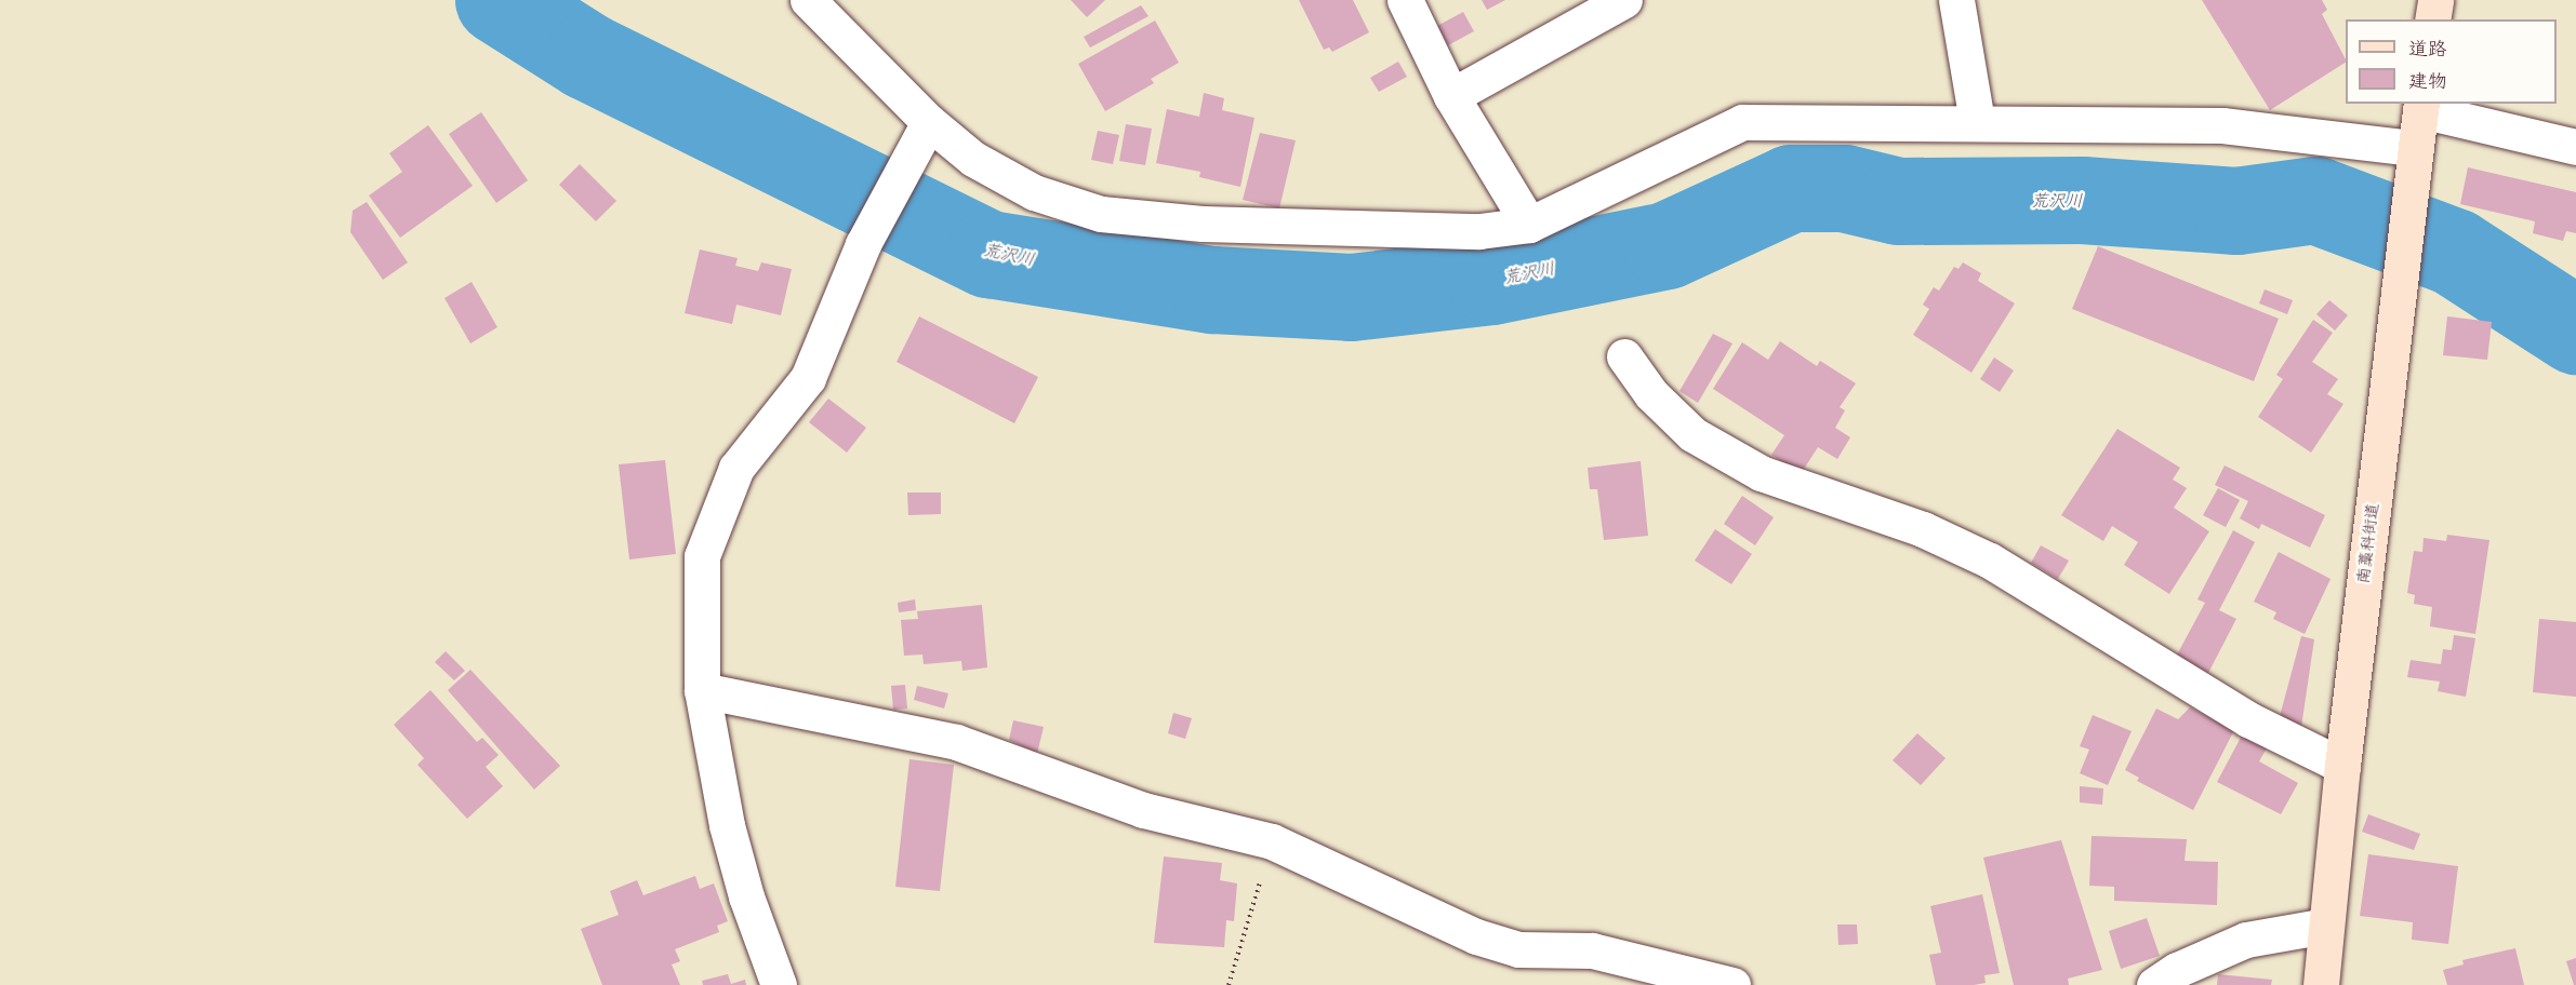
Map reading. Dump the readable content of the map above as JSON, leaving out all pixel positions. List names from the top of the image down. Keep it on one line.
{"streets":{"main road":["南藁科街道"]},"water":["荒沢川"],"legend":["道路","建物"]}
